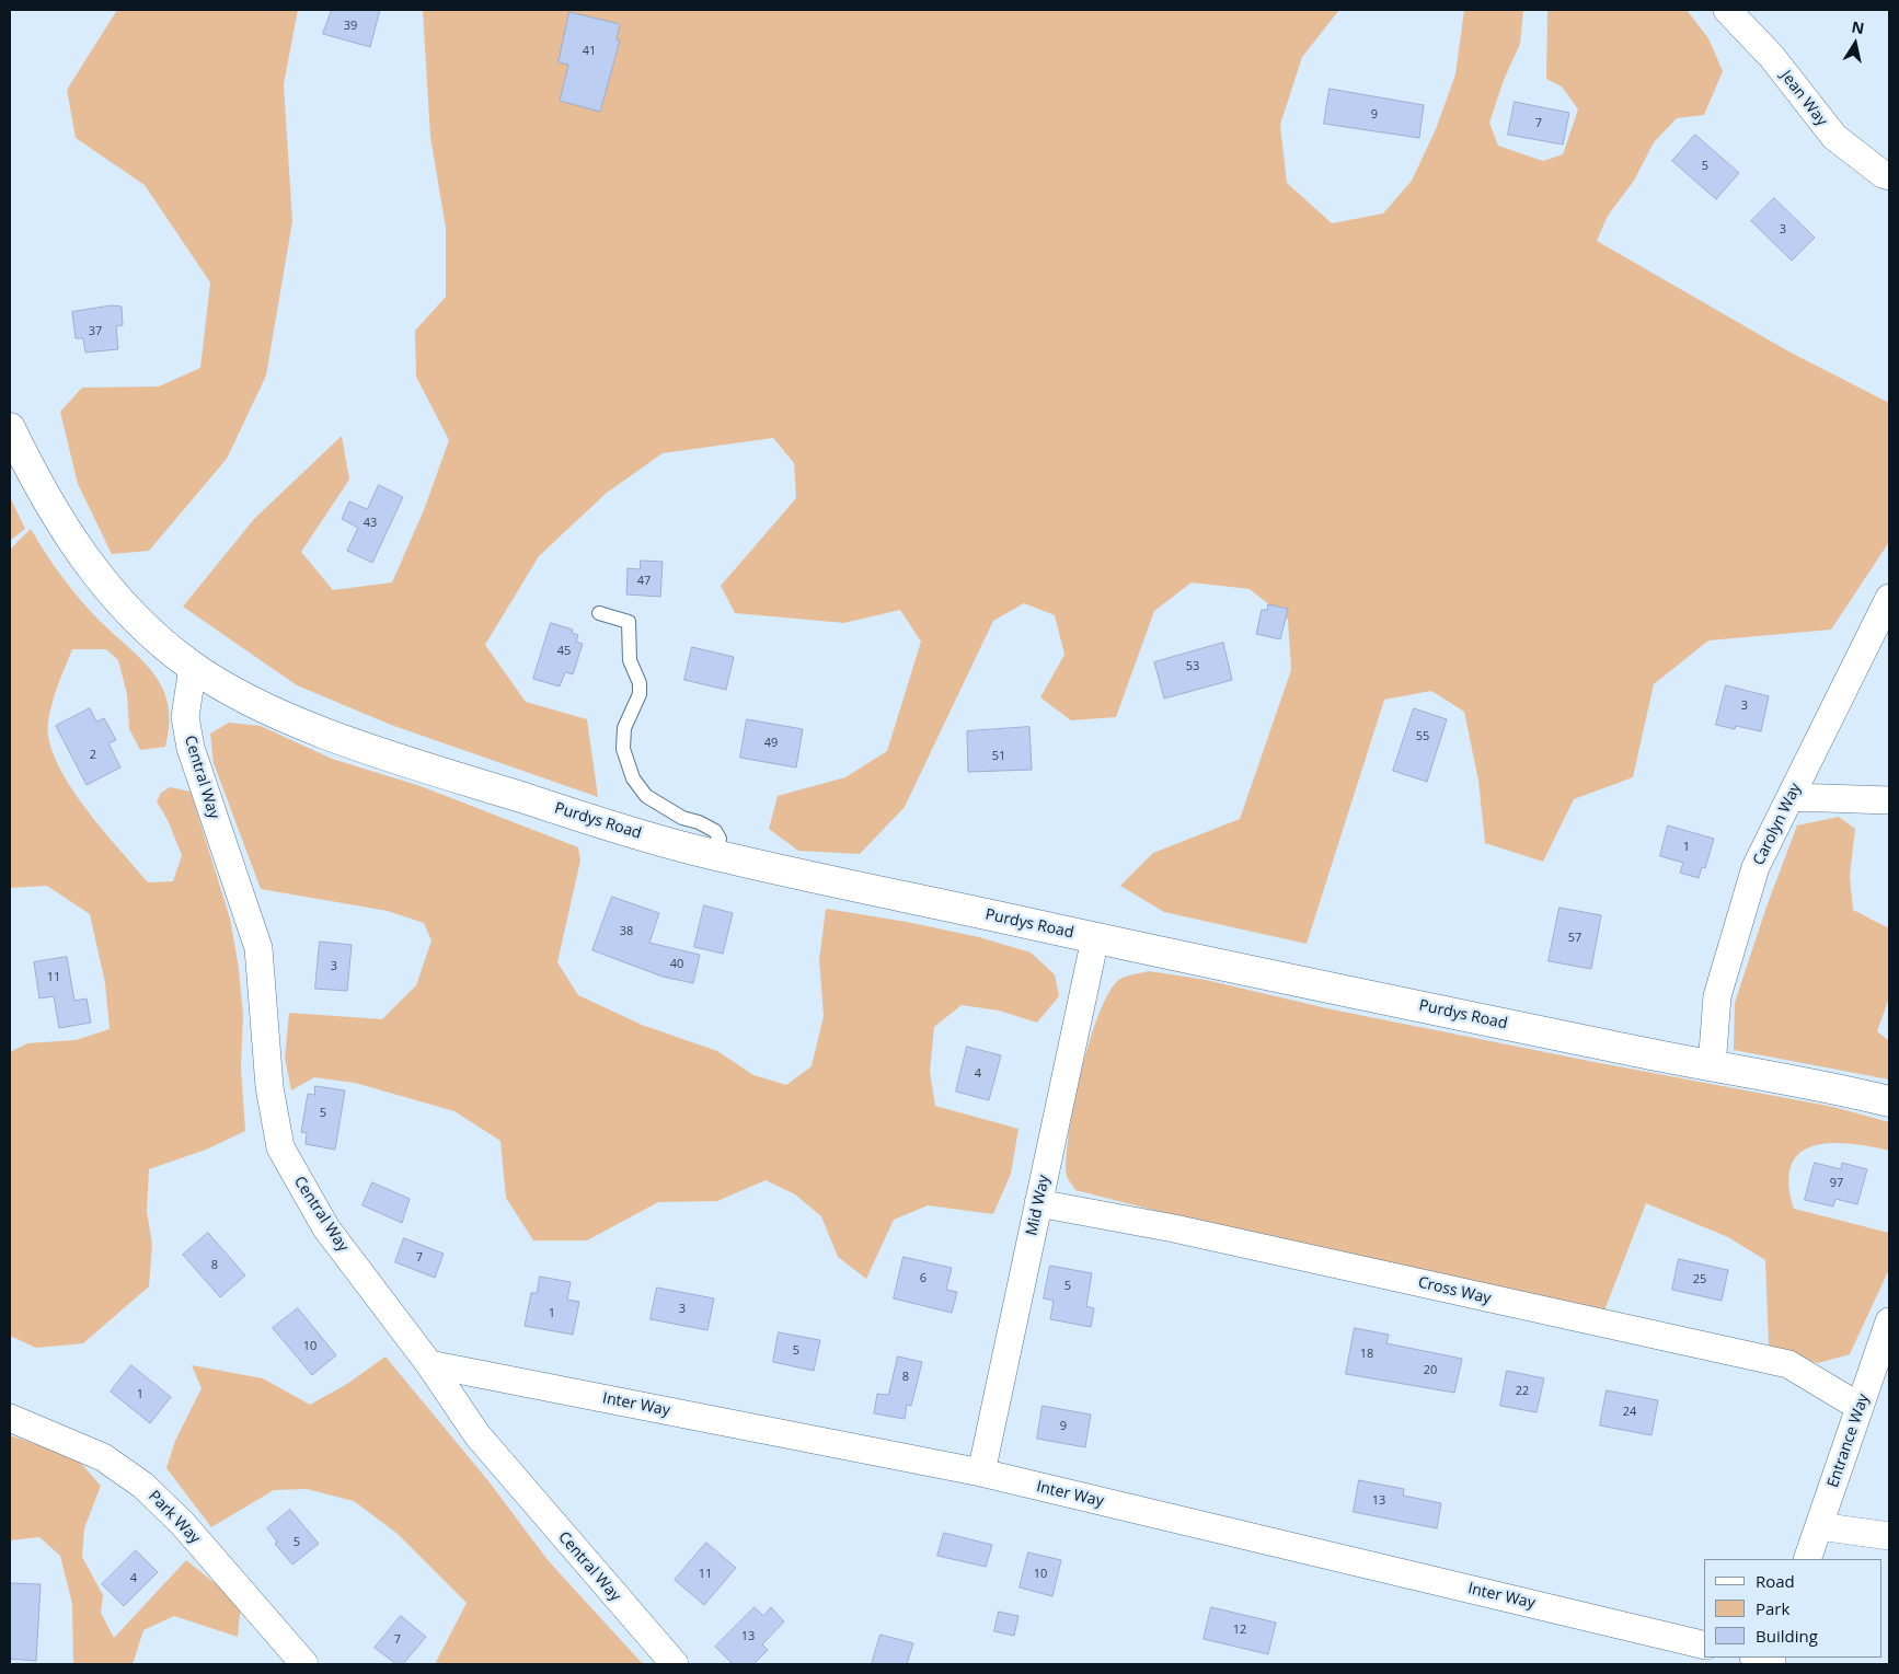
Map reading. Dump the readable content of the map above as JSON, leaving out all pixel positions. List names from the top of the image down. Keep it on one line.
{"streets":{"main road":["Purdys Road"],"street":["Jean Way","Central Way","Carolyn Way","Mid Way","Cross Way","Inter Way","Entrance Way","Park Way"]},"crossings":[["Central Way","Purdys Road"],["Central Way","Inter Way"],["Purdys Road","Carolyn Way"],["Purdys Road","Mid Way"],["Mid Way","Cross Way"],["Mid Way","Inter Way"],["Cross Way","Entrance Way"]],"house_numbers":["39","41","9","7","5","3","37","43","47","45","53","3","55","49","2","51","1","38","57","40","3","11","4","5","97","7","8","6","25","5","3","1","10","5","18","20","8","22","1","24","9","13","5","11","10","4","12","13","7"],"legend":["Road","Park","Building"],"north":"top"}
